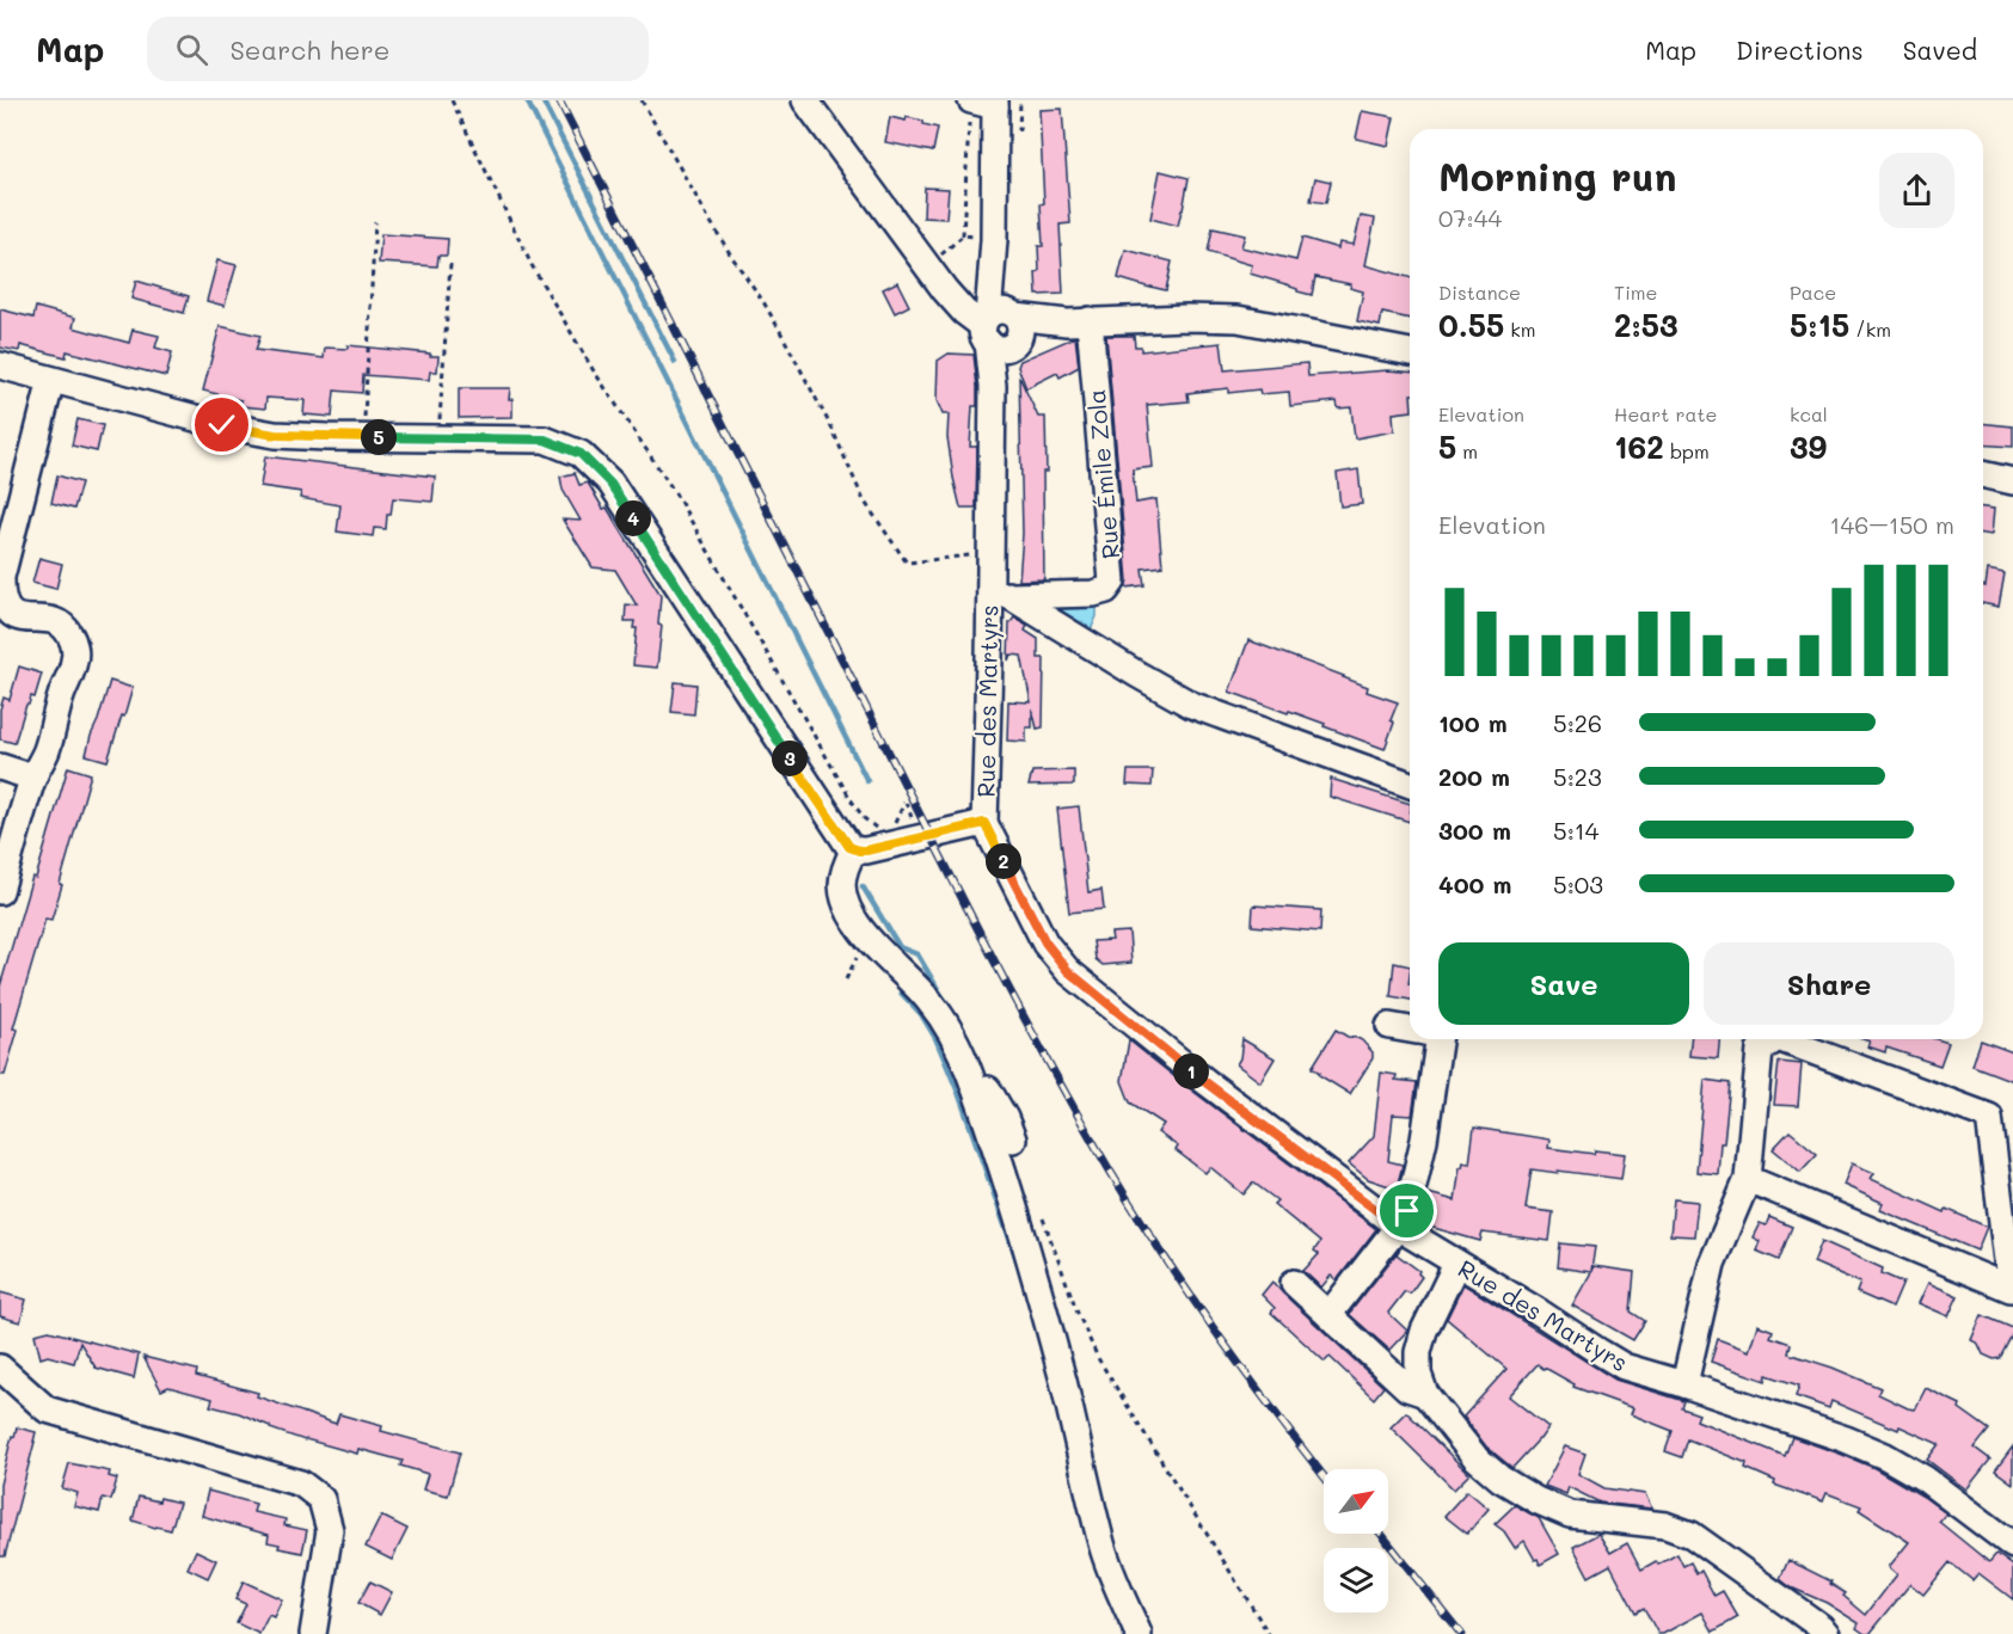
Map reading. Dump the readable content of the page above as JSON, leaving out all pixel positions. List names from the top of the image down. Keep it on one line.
{"streets":{"street":["Rue Émile Zola","Rue des Martyrs"]},"crossings":[["Rue Émile Zola","Rue des Martyrs"]],"north":"top right","page":{"header":"Map","search":"Search here","nav":["Map","Directions","Saved"],"heading":["Morning run","07:44"],"stats":[["Distance","0.55 km"],["Time","2:53"],["Pace","5:15 /km"],["Elevation","5 m"],["Heart rate","162 bpm"],["kcal","39"]],"pins":["5","4","3","2","1"],"chart":["Elevation","146–150 m"],"list":[{"name":"100 m","note":"5:26"},{"name":"200 m","note":"5:23"},{"name":"300 m","note":"5:14"},{"name":"400 m","note":"5:03"}],"buttons":["Save","Share"]}}
